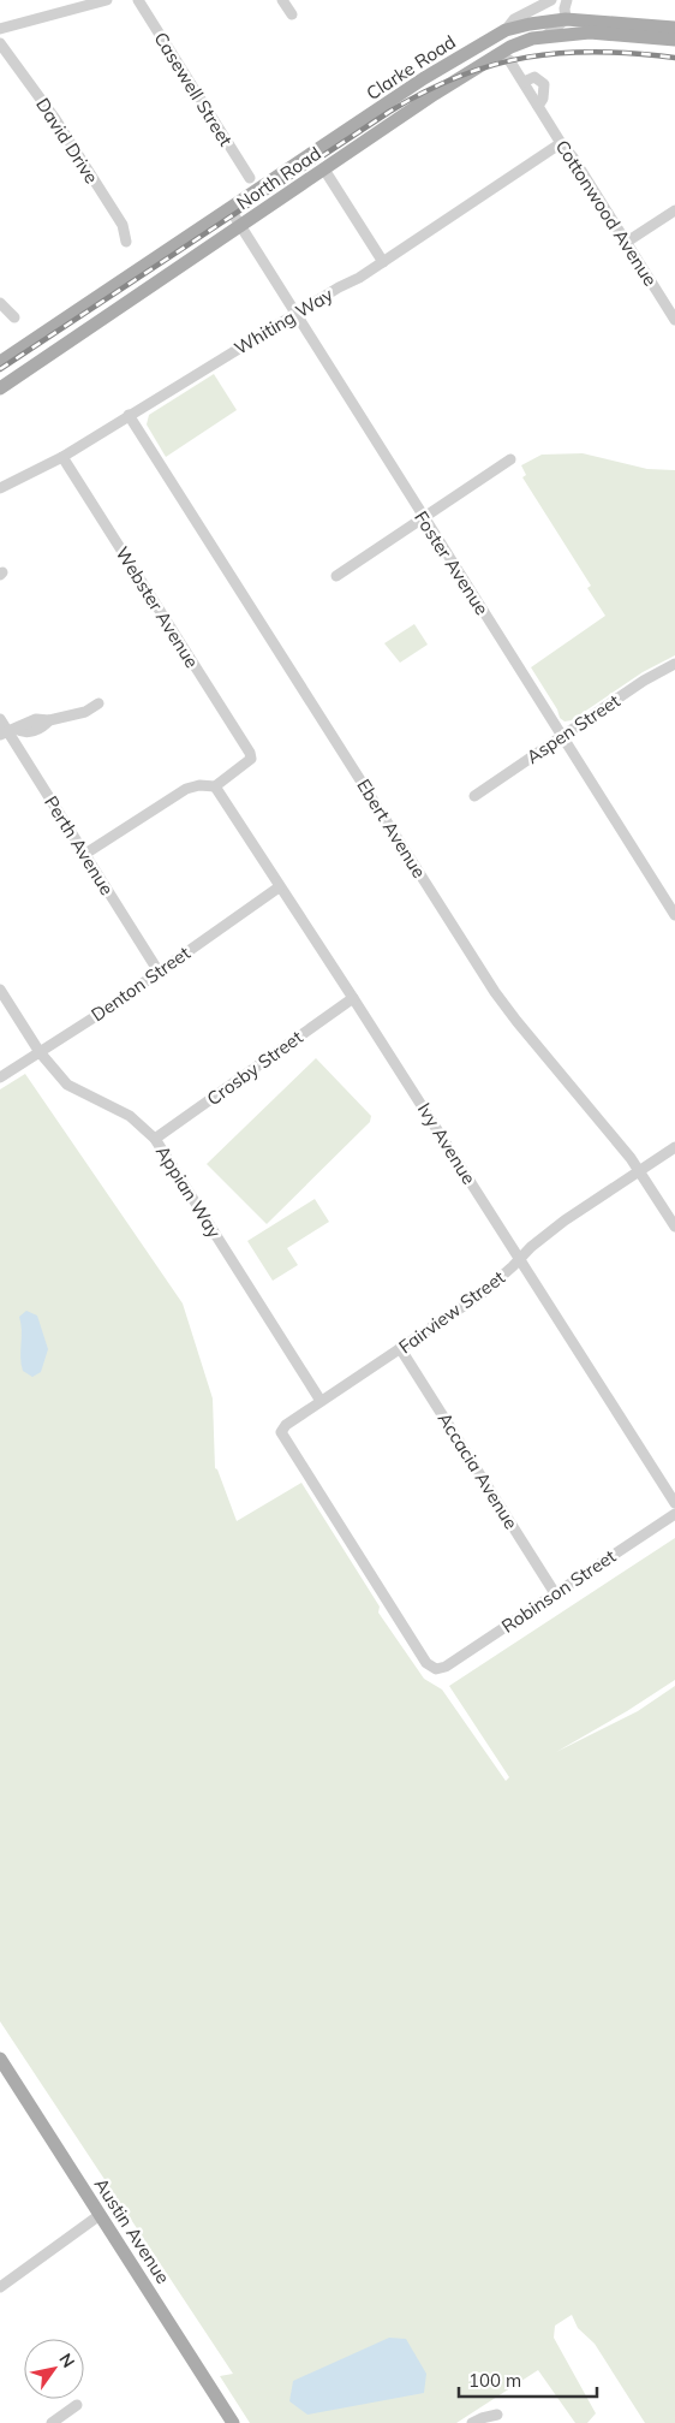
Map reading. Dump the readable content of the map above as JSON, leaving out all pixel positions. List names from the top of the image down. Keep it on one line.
{"streets":{"main road":["Clarke Road","North Road","Austin Avenue"],"street":["Casewell Street","David Drive","Cottonwood Avenue","Whiting Way","Foster Avenue","Webster Avenue","Aspen Street","Ebert Avenue","Perth Avenue","Denton Street","Crosby Street","Ivy Avenue","Appian Way","Fairview Street","Accacia Avenue","Robinson Street"]},"crossings":[["Clarke Road","North Road"],["Clarke Road","Foster Avenue"],["North Road","Cottonwood Avenue"],["North Road","Foster Avenue"],["Cottonwood Avenue","Whiting Way"],["Whiting Way","Foster Avenue"],["Whiting Way","Webster Avenue"],["Whiting Way","Ebert Avenue"],["Foster Avenue","Aspen Street"],["Webster Avenue","Ivy Avenue"],["Ebert Avenue","Fairview Street"],["Perth Avenue","Denton Street"],["Denton Street","Ivy Avenue"],["Denton Street","Appian Way"],["Crosby Street","Ivy Avenue"],["Crosby Street","Appian Way"],["Ivy Avenue","Fairview Street"],["Appian Way","Fairview Street"],["Fairview Street","Accacia Avenue"],["Fairview Street","Robinson Street"],["Accacia Avenue","Robinson Street"]],"scale_bar":"100 m","north":"top right"}
